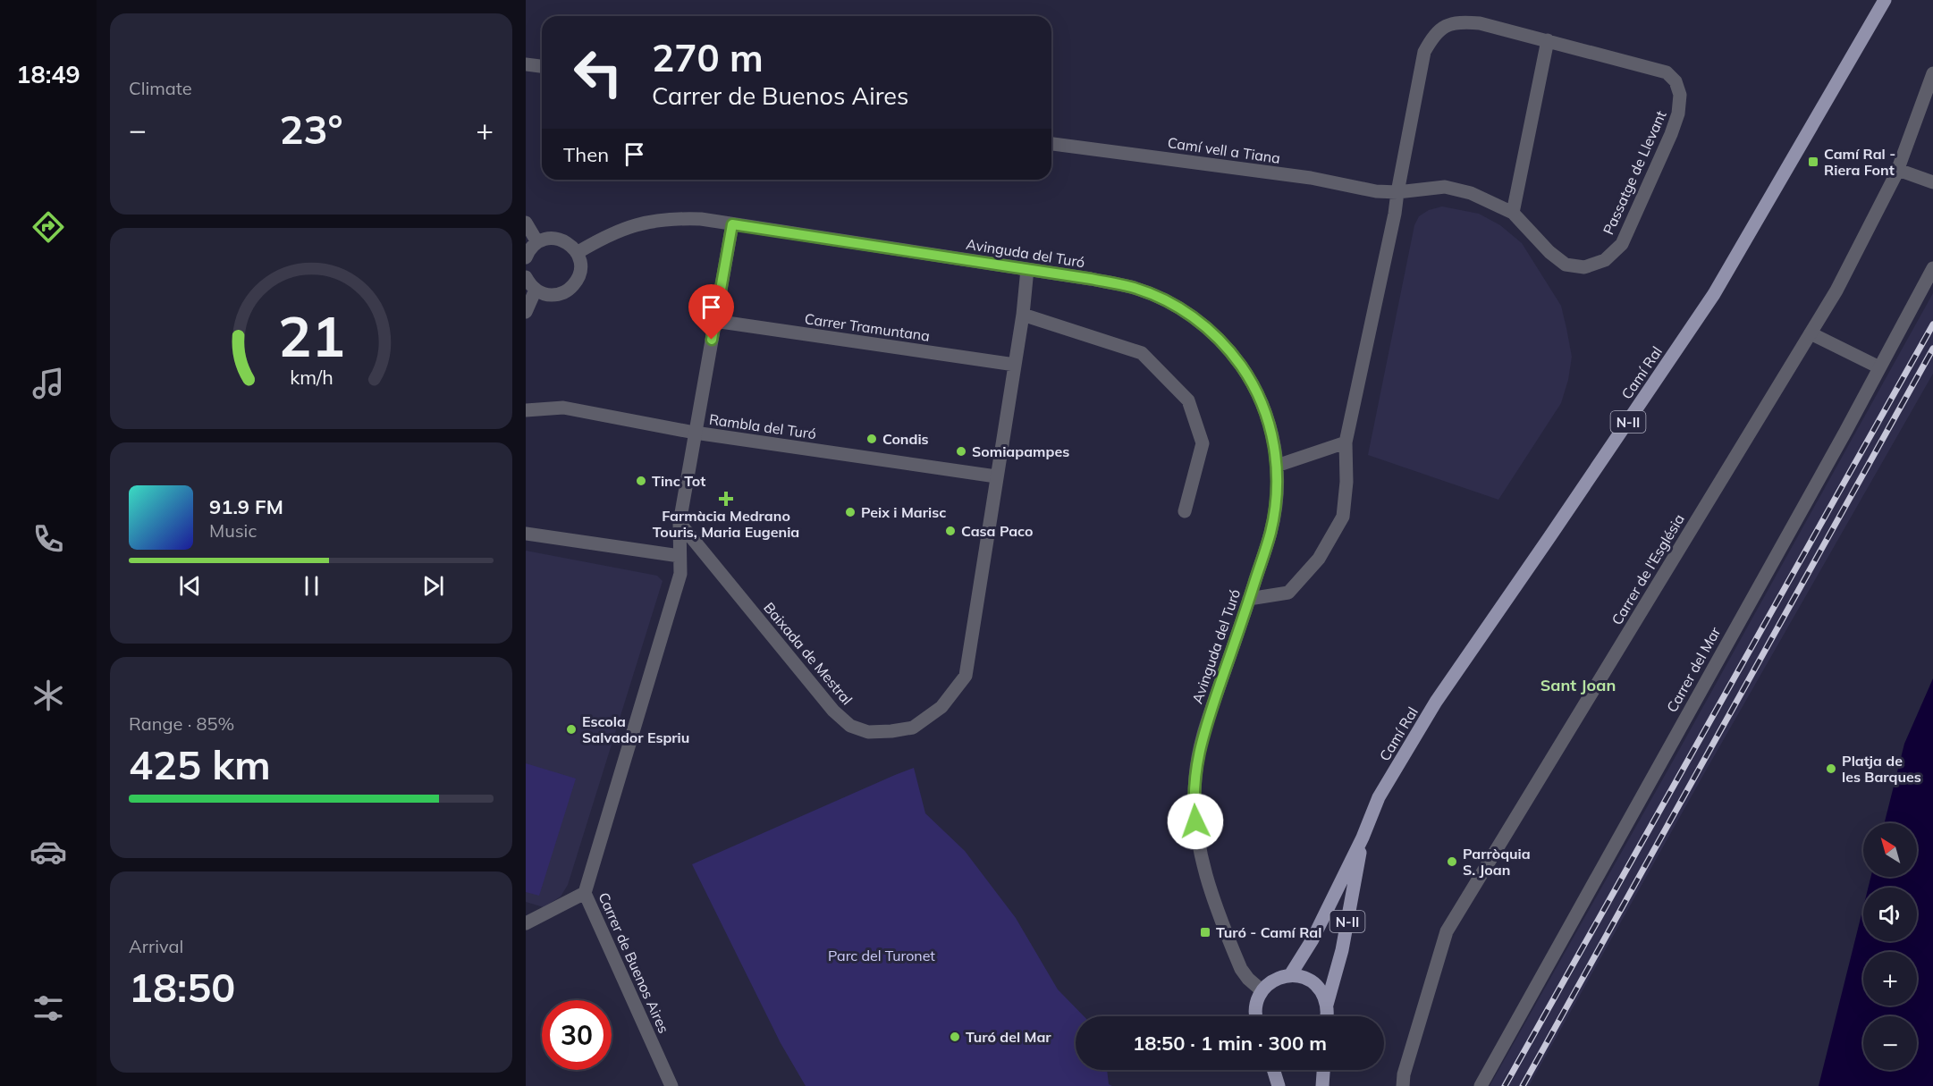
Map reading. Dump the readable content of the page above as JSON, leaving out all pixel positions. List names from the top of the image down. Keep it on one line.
{"streets":{"main road":["Camí Ral","N-II"],"street":["Camí vell a Tiana","Passatge de Llevant","Avinguda del Turó","Carrer Tramuntana","Rambla del Turó","Carrer de l'Església","Baixada de Mestral","Carrer del Mar","Carrer de Buenos Aires"]},"crossings":[["Camí vell a Tiana","Passatge de Llevant"],["Passatge de Llevant","Avinguda del Turó"],["Avinguda del Turó","Baixada de Mestral"],["Avinguda del Turó","Carrer de Buenos Aires"],["Carrer Tramuntana","Baixada de Mestral"],["Carrer Tramuntana","Carrer de Buenos Aires"],["Camí Ral","N-II"],["Rambla del Turó","Baixada de Mestral"],["Rambla del Turó","Carrer de Buenos Aires"],["Baixada de Mestral","Carrer de Buenos Aires"]],"districts":["Sant Joan"],"parks":["Parc del Turonet"],"places":{"transit":["Camí Ral - Riera Font","Turó - Camí Ral"],"other":["Condis","Somiapampes","Tinc Tot","Peix i Marisc","Casa Paco","Escola Salvador Espriu","Platja de les Barques","Parròquia S. Joan","Turó del Mar"],"health":["Farmàcia Medrano Touris, Maria Eugenia"]},"north":"top left","page":{"tabs":"18:49","tile":["Climate",["Range · 85%","425 km"],["Arrival","18:50"]],"turn":["270 m","Carrer de Buenos Aires"],"heat":["−","23°","+"],"then":"Then","song":["91.9 FM","Music"],"map_buttons":["+","−"],"limit":"30","trip":"18:50 · 1 min · 300 m","gauge":["21","km/h"]}}
